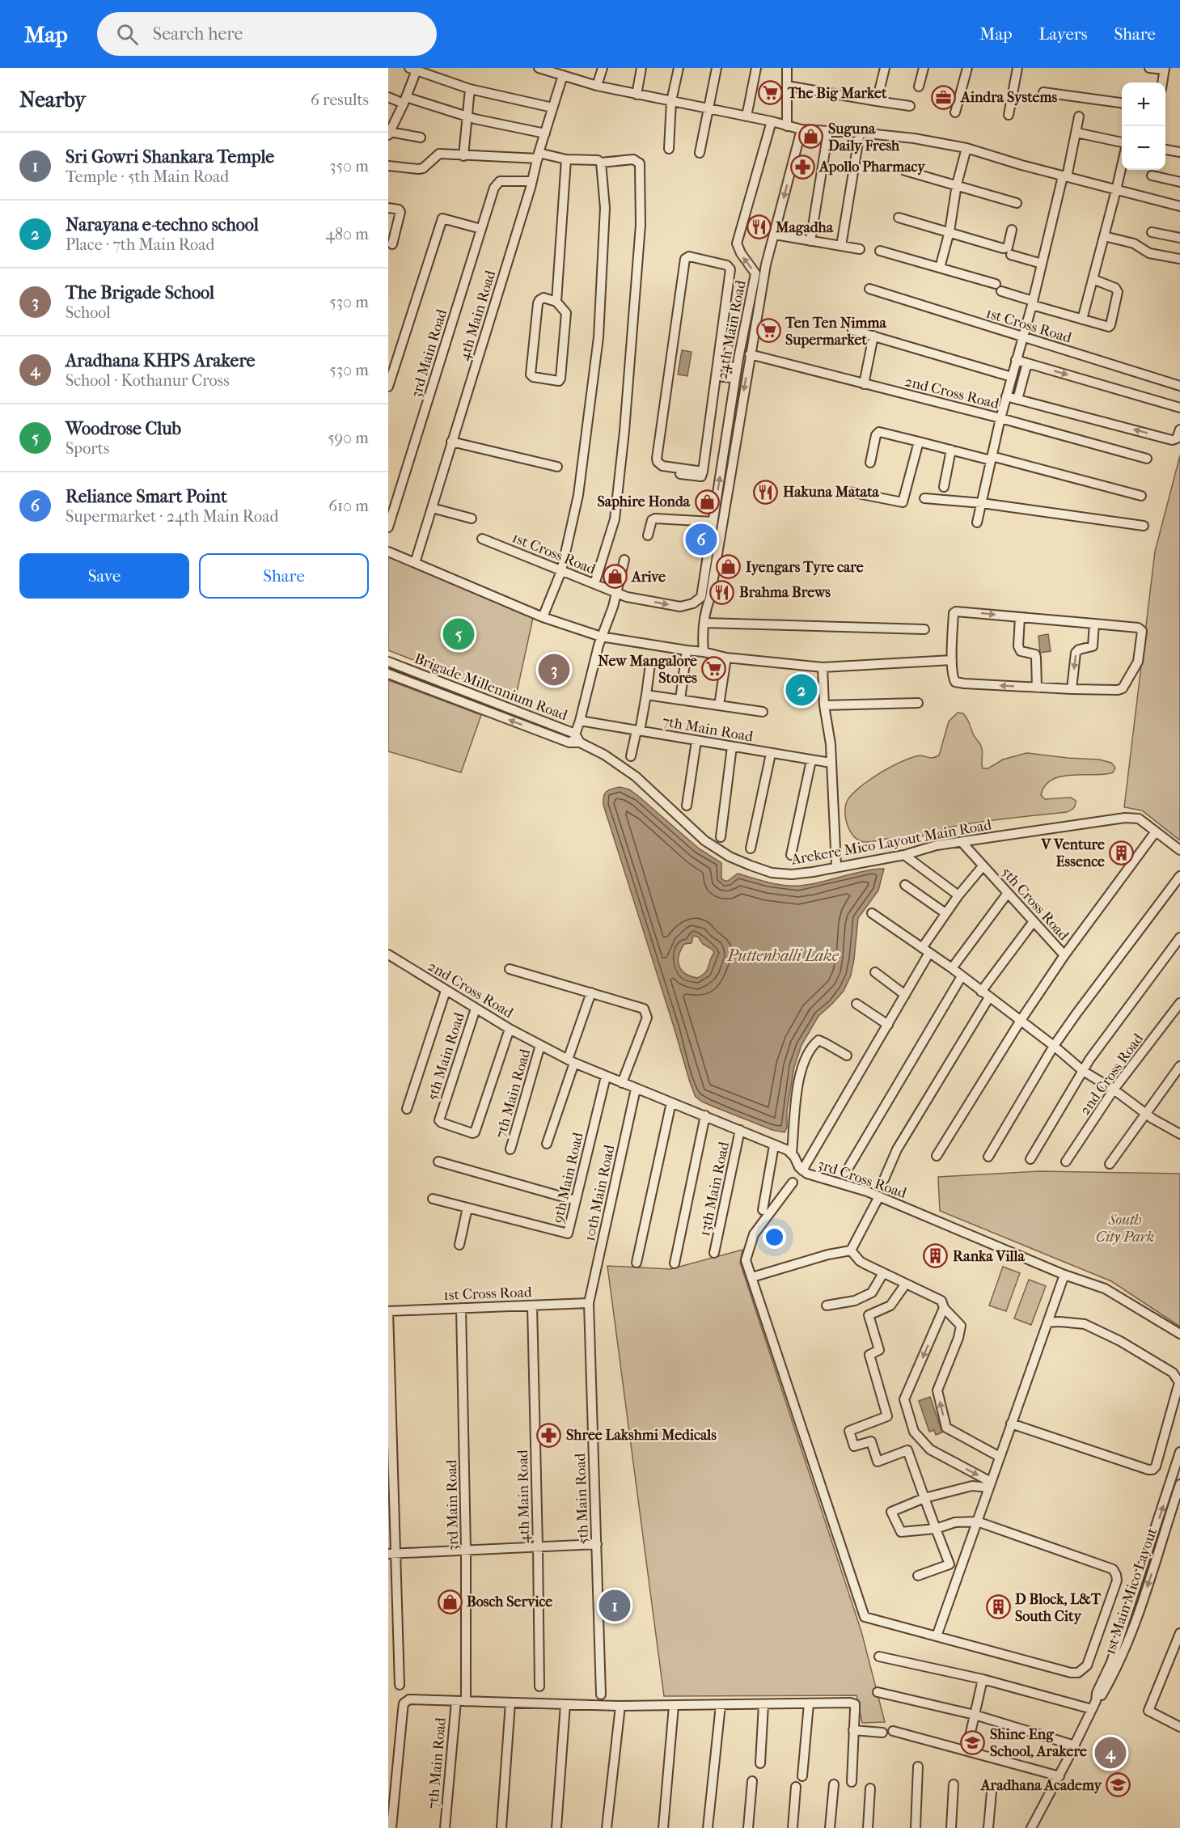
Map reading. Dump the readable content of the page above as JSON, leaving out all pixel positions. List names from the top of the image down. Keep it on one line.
{"streets":{"street":["4th Main Road","1st Cross Road","24th Main Road","3rd Main Road","2nd Cross Road","Brigade Millennium Road","7th Main Road","Arekere Mico Layout Main Road","5th Cross Road","5th Main Road","9th Main Road","3rd Cross Road","13th Main Road","10th Main Road","1st Main Mico Layout"]},"crossings":[["4th Main Road","1st Cross Road"],["4th Main Road","3rd Main Road"],["1st Cross Road","3rd Main Road"],["1st Cross Road","5th Main Road"],["1st Cross Road","10th Main Road"],["24th Main Road","2nd Cross Road"],["2nd Cross Road","7th Main Road"],["2nd Cross Road","5th Main Road"],["Arekere Mico Layout Main Road","5th Cross Road"],["5th Main Road","10th Main Road"]],"water":["Puttenhalli Lake"],"parks":["South City Park"],"places":{"supermarket":["The Big Market","Ten Ten Nimma Supermarket","New Mangalore Stores"],"office":["Aindra Systems"],"shop":["Suguna Daily Fresh","Saphire Honda","Iyengars Tyre care","Arive","Bosch Service"],"pharmacy":["Apollo Pharmacy","Shree Lakshmi Medicals"],"restaurant":["Magadha","Hakuna Matata","Brahma Brews"],"building":["V Venture Essence","Ranka Villa","D Block, L&T South City"],"school or university":["Shine Eng School, Arakere","Aradhana Academy"]},"page":{"header":"Map","search":"Search here","nav":["Map","Layers","Share"],"heading":["Nearby","6 results"],"map_buttons":["+","−"],"list":[{"mark":"1","name":"Sri Gowri Shankara Temple","note":"Temple · 5th Main Road","value":"350 m"},{"mark":"2","name":"Narayana e-techno school","note":"Place · 7th Main Road","value":"480 m"},{"mark":"3","name":"The Brigade School","note":"School","value":"530 m"},{"mark":"4","name":"Aradhana KHPS Arakere","note":"School · Kothanur Cross","value":"530 m"},{"mark":"5","name":"Woodrose Club","note":"Sports","value":"590 m"},{"mark":"6","name":"Reliance Smart Point","note":"Supermarket · 24th Main Road","value":"610 m"}],"pins":["6","5","3","2","1","4"],"buttons":["Save","Share"]}}
